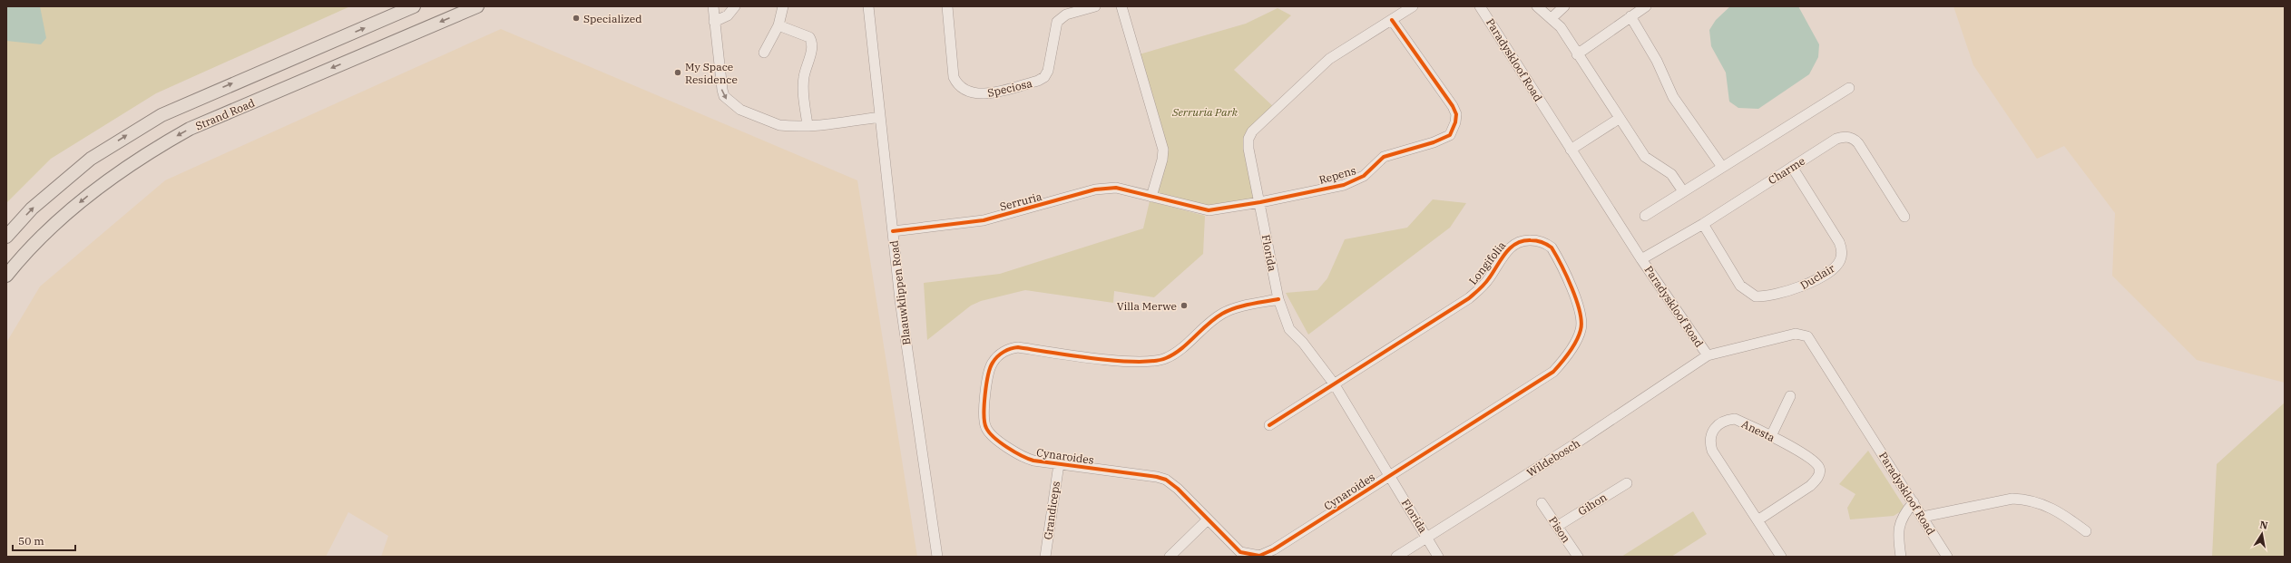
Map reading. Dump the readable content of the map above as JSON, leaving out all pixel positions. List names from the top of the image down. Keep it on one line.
{"streets":{"main road":["Strand Road"],"street":["Paradyskloof Road","Speciosa","Charme","Repens","Serruria","Florida","Longifolia","Duclair","Blaauwklippen Road","Anesta","Cynaroides","Wildebosch","Gihon","Grandiceps","Pison"]},"crossings":[["Paradyskloof Road","Charme"],["Paradyskloof Road","Wildebosch"],["Charme","Duclair"],["Repens","Serruria"],["Repens","Florida"],["Serruria","Blaauwklippen Road"],["Florida","Longifolia"],["Florida","Cynaroides"],["Florida","Wildebosch"],["Longifolia","Cynaroides"],["Cynaroides","Grandiceps"],["Gihon","Pison"]],"parks":["Serruria Park"],"places":["Specialized","My Space Residence","Villa Merwe"],"scale_bar":"50 m","north":"top"}
